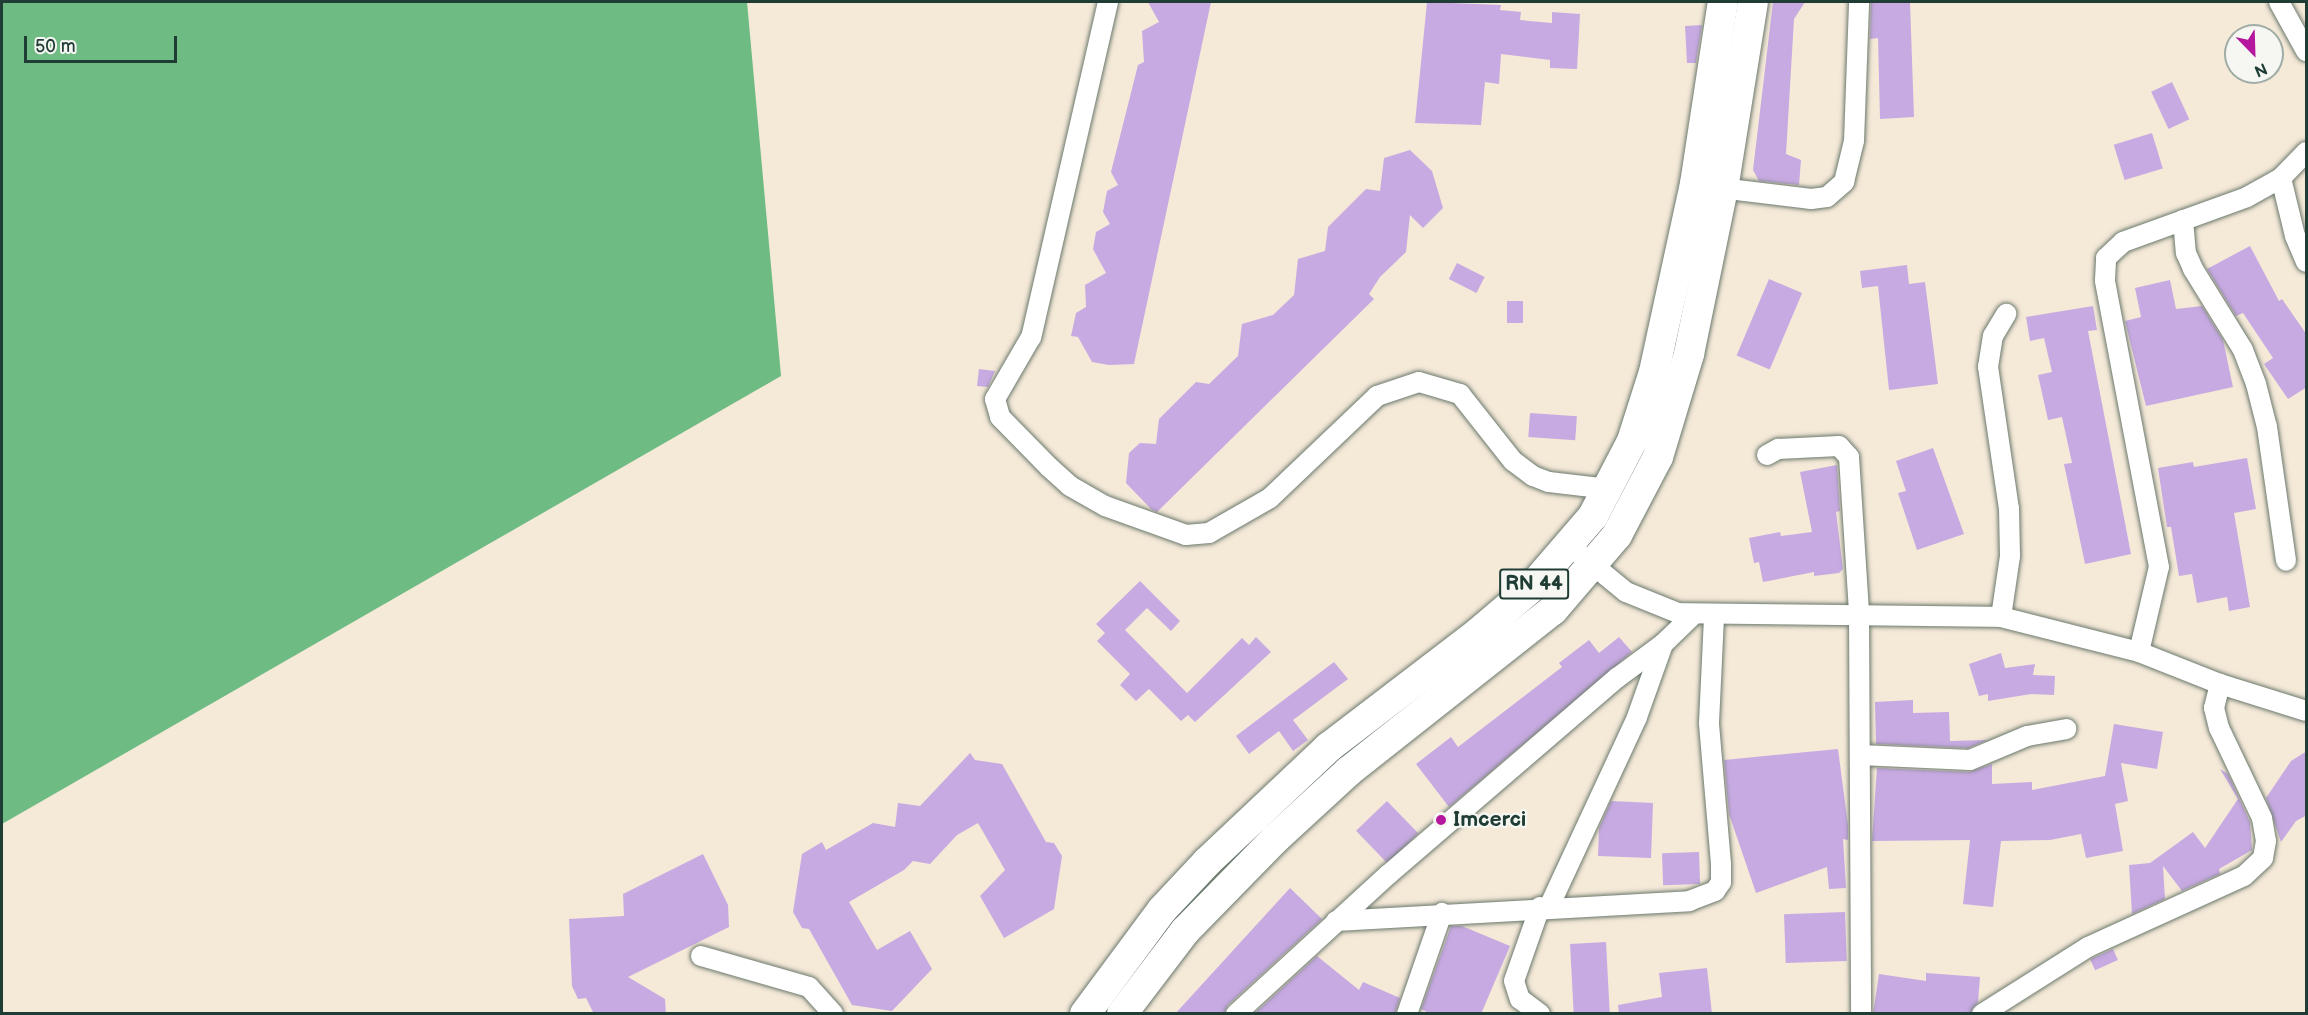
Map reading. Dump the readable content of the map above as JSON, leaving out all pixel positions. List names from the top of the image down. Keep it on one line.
{"streets":{"main road":["RN 44"]},"places":["Imcerci"],"scale_bar":"50 m","north":"bottom right"}
